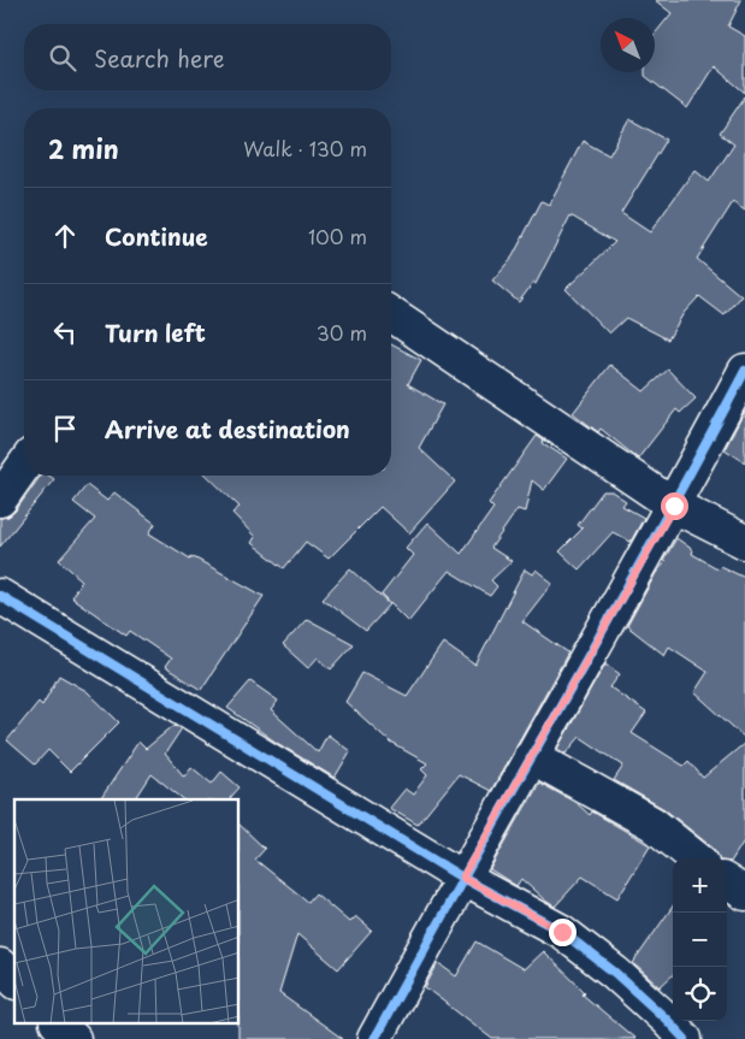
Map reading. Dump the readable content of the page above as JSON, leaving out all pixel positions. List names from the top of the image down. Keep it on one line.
{"north":"top left","page":{"search":"Search here","heading":["2 min","Walk · 130 m"],"list":[["Continue","100 m"],["Turn left","30 m"],"Arrive at destination"],"map_buttons":["+","−"]}}
